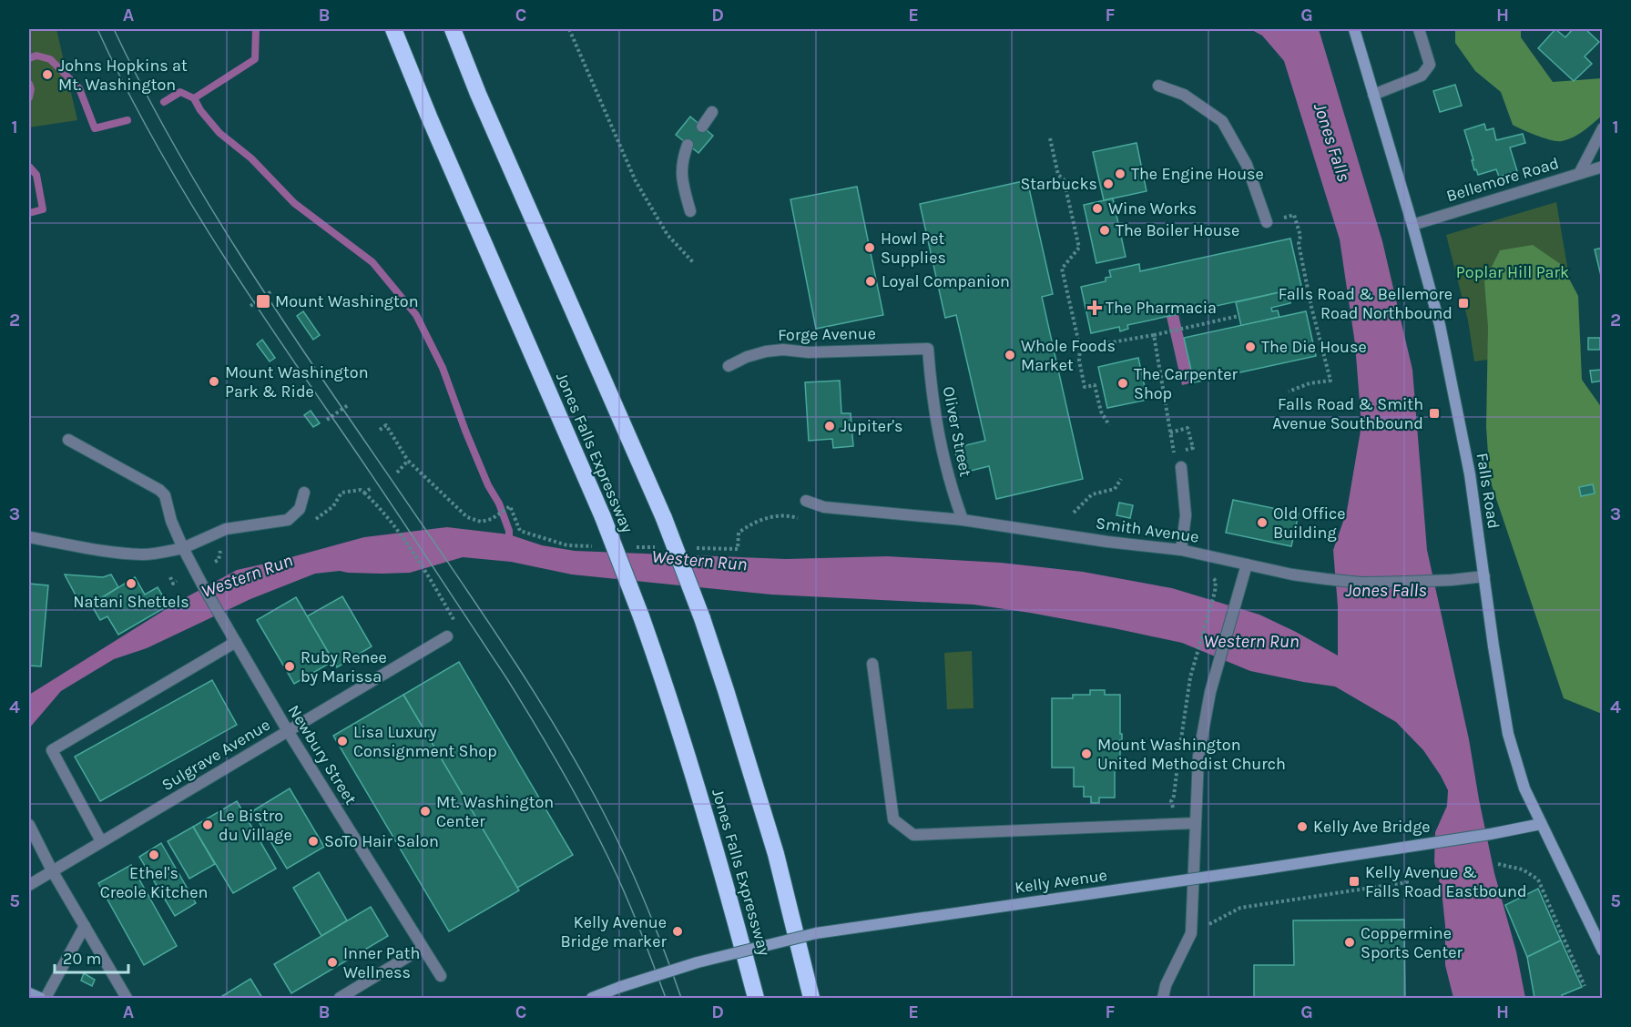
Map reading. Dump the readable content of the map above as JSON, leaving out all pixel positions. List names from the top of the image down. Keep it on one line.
{"streets":{"highway":["Jones Falls Expressway"],"main road":["Falls Road","Kelly Avenue"],"street":["Bellemore Road","Forge Avenue","Oliver Street","Smith Avenue","Sulgrave Avenue","Newbury Street"]},"crossings":[["Bellemore Road","Falls Road"],["Forge Avenue","Oliver Street"],["Oliver Street","Smith Avenue"],["Falls Road","Smith Avenue"],["Falls Road","Kelly Avenue"],["Sulgrave Avenue","Newbury Street"]],"water":["Jones Falls","Western Run"],"parks":["Poplar Hill Park"],"places":{"other":["Johns Hopkins at Mt. Washington","The Engine House","Starbucks","Wine Works","The Boiler House","Howl Pet Supplies","Loyal Companion","The Die House","Whole Foods Market","Mount Washington Park & Ride","The Carpenter Shop","Jupiter's","Old Office Building","Natani Shettels","Ruby Renee by Marissa","Lisa Luxury Consignment Shop","Mount Washington United Methodist Church","Mt. Washington Center","Le Bistro du Village","Kelly Ave Bridge","SoTo Hair Salon","Ethel's Creole Kitchen","Kelly Avenue Bridge marker","Coppermine Sports Center","Inner Path Wellness"],"transit":["Mount Washington","Falls Road & Bellemore Road Northbound","Falls Road & Smith Avenue Southbound","Kelly Avenue & Falls Road Eastbound"],"health":["The Pharmacia"]},"scale_bar":"20 m","grid":{"columns":["A","B","C","D","E","F","G","H"],"rows":["1","2","3","4","5"]}}
